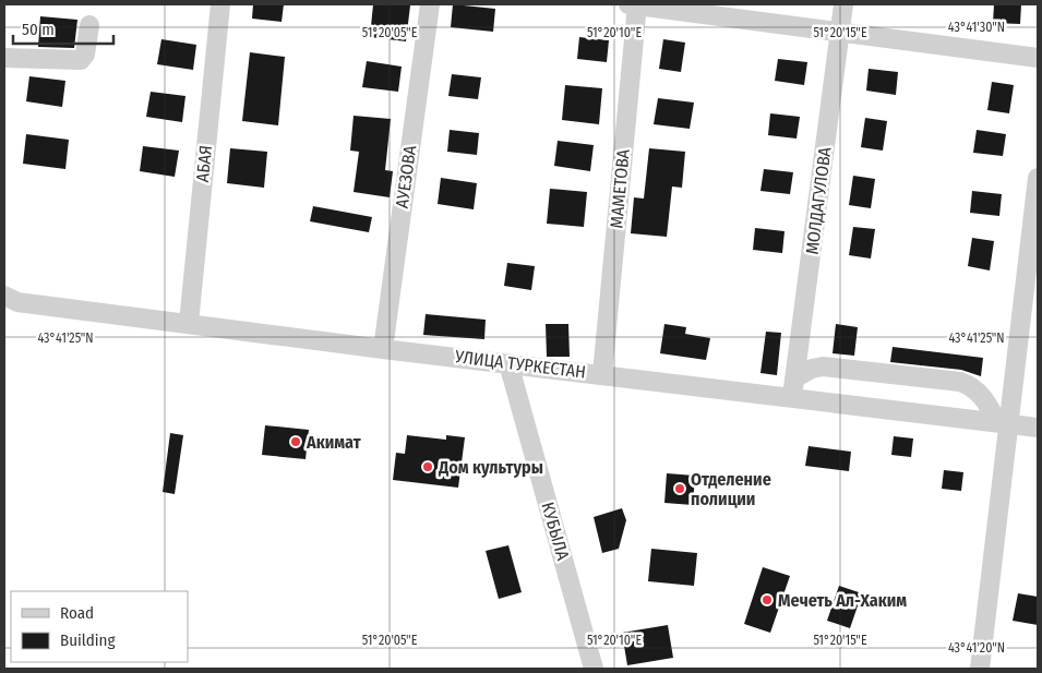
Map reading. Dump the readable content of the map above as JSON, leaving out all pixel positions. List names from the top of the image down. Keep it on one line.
{"streets":{"street":["АБАЯ","АУЕЗОВА","МАМЕТОВА","МОЛДАГУЛОВА","УЛИЦА ТУРКЕСТАН","КУБЫЛА"]},"crossings":[["АБАЯ","УЛИЦА ТУРКЕСТАН"],["АУЕЗОВА","УЛИЦА ТУРКЕСТАН"],["МАМЕТОВА","УЛИЦА ТУРКЕСТАН"],["МОЛДАГУЛОВА","УЛИЦА ТУРКЕСТАН"],["УЛИЦА ТУРКЕСТАН","КУБЫЛА"]],"places":["Акимат","Дом культуры","Отделение полиции","Мечеть Ал-Хаким"],"legend":["Road","Building"],"scale_bar":"50 m","coordinates":["43°41'30\"N","51°20'05\"E","51°20'10\"E","51°20'15\"E","43°41'25\"N","43°41'20\"N"]}
